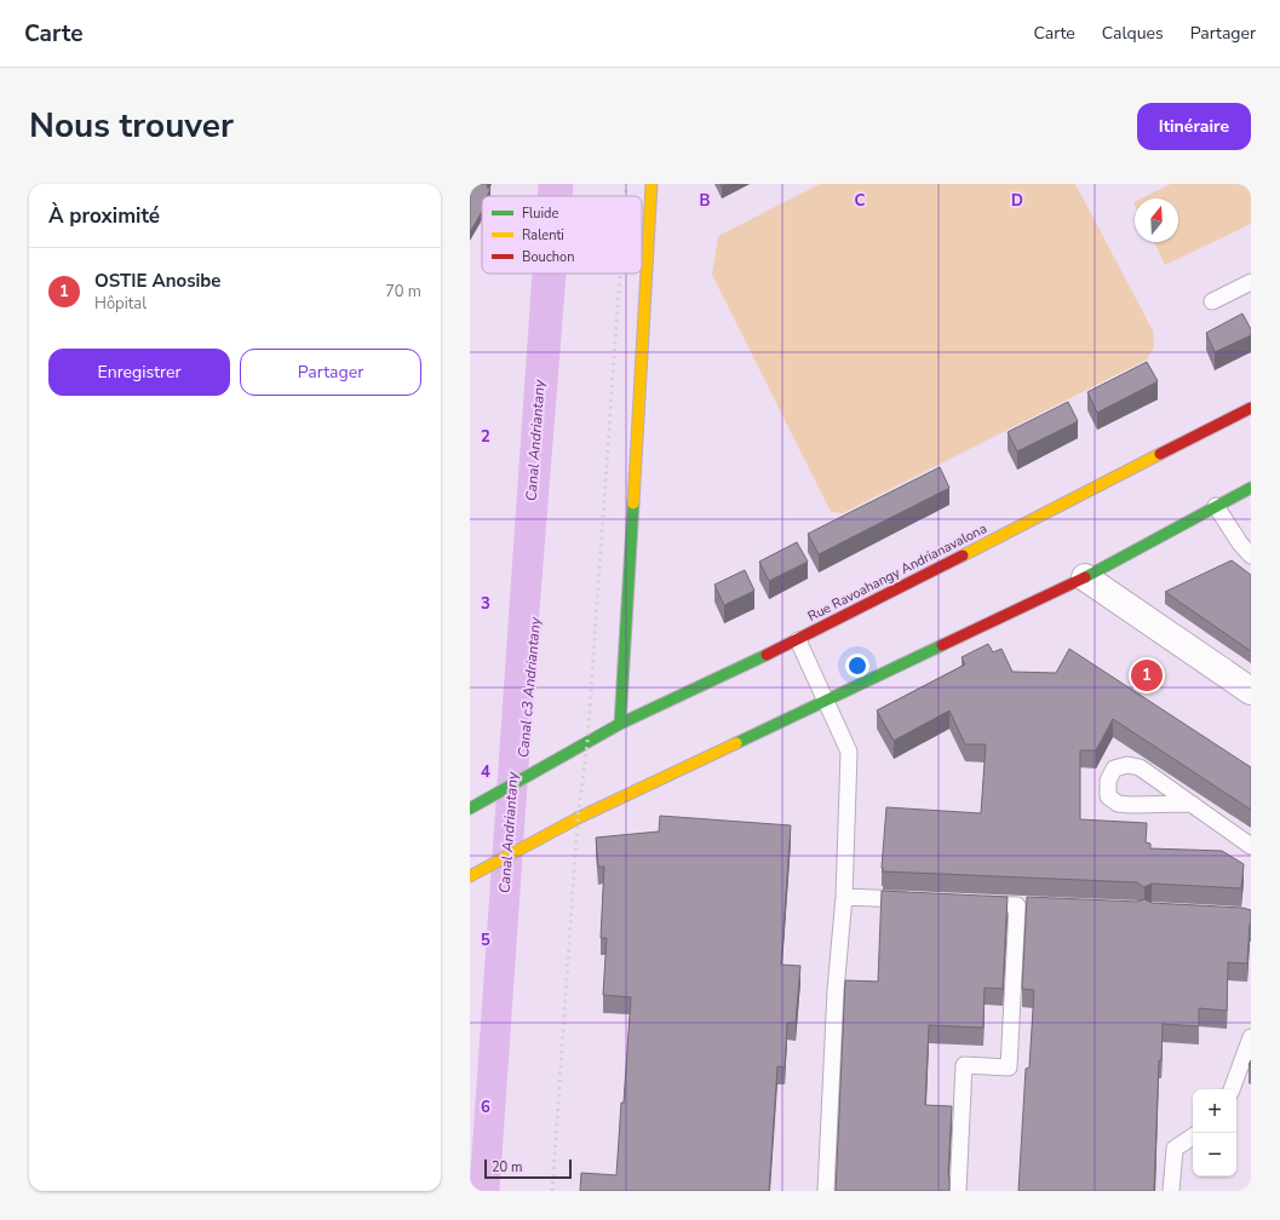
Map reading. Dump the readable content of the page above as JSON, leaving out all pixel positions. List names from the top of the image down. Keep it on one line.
{"streets":{"main road":["Rue Ravoahangy Andrianavalona"]},"water":["Canal Andriantany","Canal c3 Andriantany"],"legend":["Fluide","Ralenti","Bouchon"],"scale_bar":"20 m","north":"top","page":{"header":"Carte","nav":["Carte","Calques","Partager"],"title":"Nous trouver","buttons":["Itinéraire",["Enregistrer","Partager"]],"heading":"À proximité","list":[{"mark":"1","name":"OSTIE Anosibe","note":"Hôpital","value":"70 m"}],"pins":"1","map_buttons":["+","−"],"scale":"20 m"},"grid":{"columns":["B","C","D"],"rows":["2","3","4","5","6"]}}
